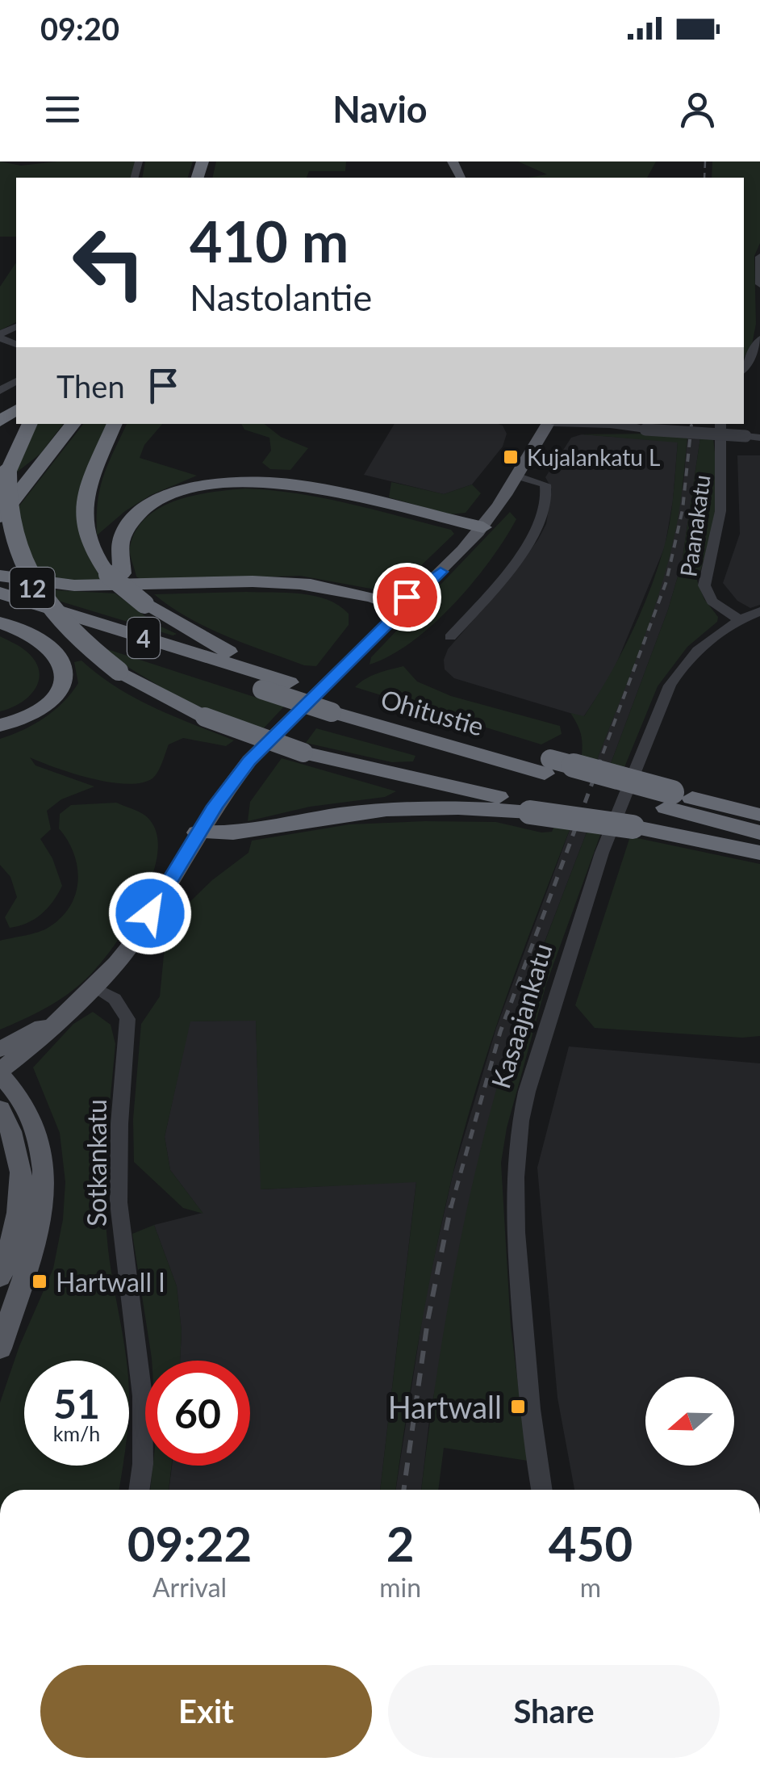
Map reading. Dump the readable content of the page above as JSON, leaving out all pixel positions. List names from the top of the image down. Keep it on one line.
{"streets":{"highway":["12","4","Ohitustie"],"street":["Paanakatu","Kasaajankatu","Sotkankatu"]},"crossings":[["Paanakatu","Kasaajankatu"]],"places":{"transit":["Kujalankatu L","Hartwall I","Hartwall"]},"north":"left","page":{"status":"09:20","header":"Navio","turn":["410 m","Nastolantie"],"then":"Then","speed":"51 km/h","limit":"60","eta":["09:22","Arrival","2","min","450","m"],"buttons":["Exit","Share"]}}
